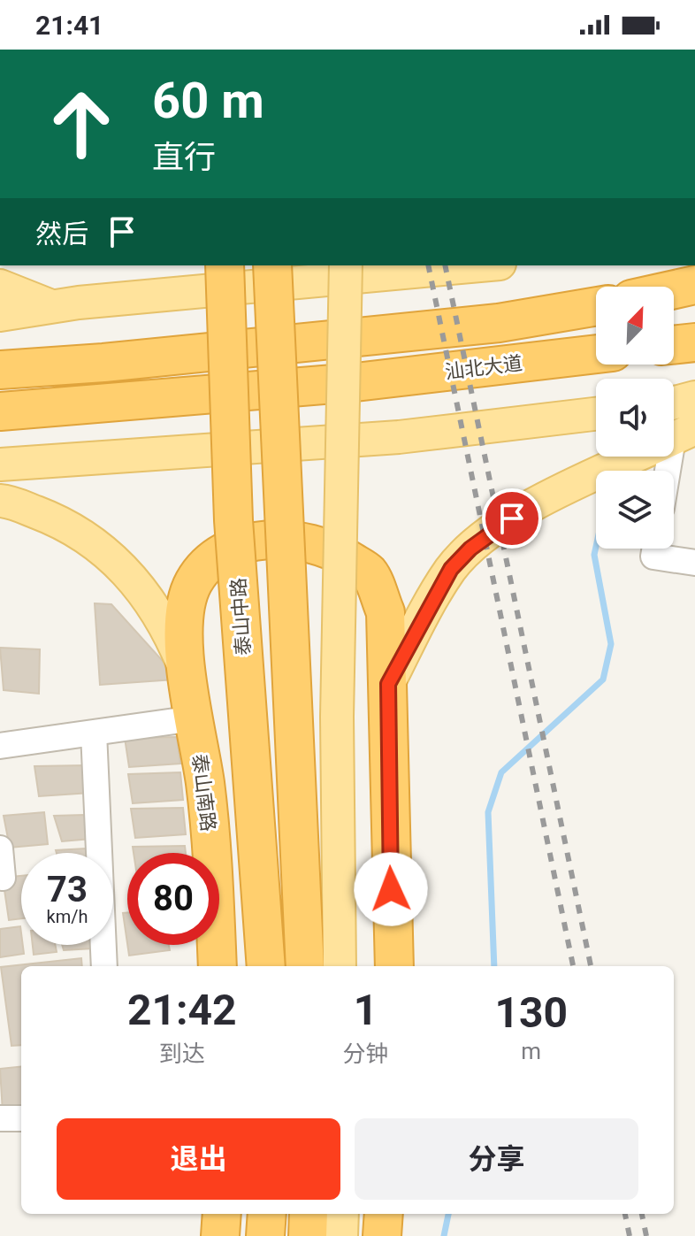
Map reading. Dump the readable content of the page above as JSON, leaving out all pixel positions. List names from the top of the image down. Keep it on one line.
{"streets":{"highway":["汕北大道","泰山中路","泰山南路"]},"north":"top right","page":{"status":"21:41","turn":["60 m","直行"],"then":"然后","speed":"73 km/h","limit":"80","eta":["21:42","到达","1","分钟","130","m"],"buttons":["退出","分享"]}}
